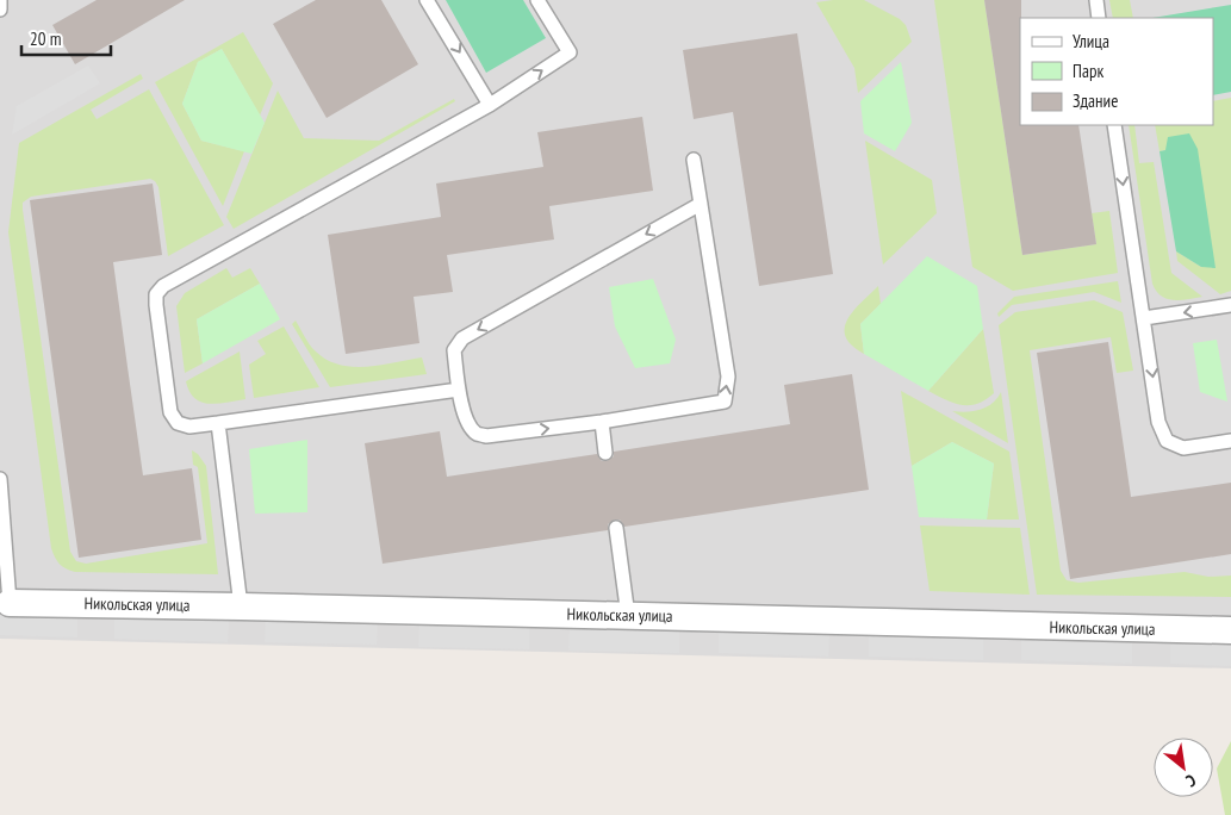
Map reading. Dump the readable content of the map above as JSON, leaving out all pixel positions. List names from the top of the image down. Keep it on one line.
{"streets":{"street":["Никольская улица"]},"legend":["Улица","Парк","Здание"],"scale_bar":"20 m","north":"bottom right"}
